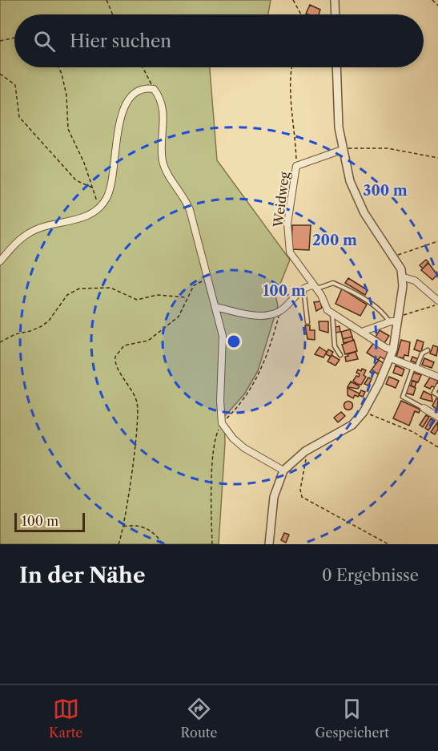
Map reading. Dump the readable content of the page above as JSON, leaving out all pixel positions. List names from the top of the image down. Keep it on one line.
{"streets":{"street":["Weidweg"]},"scale_bar":"100 m","page":{"search":"Hier suchen","scale":"100 m","heading":["In der Nähe","0 Ergebnisse"],"nav":["Karte","Route","Gespeichert"]},"rings":["300 m","200 m","100 m"]}
